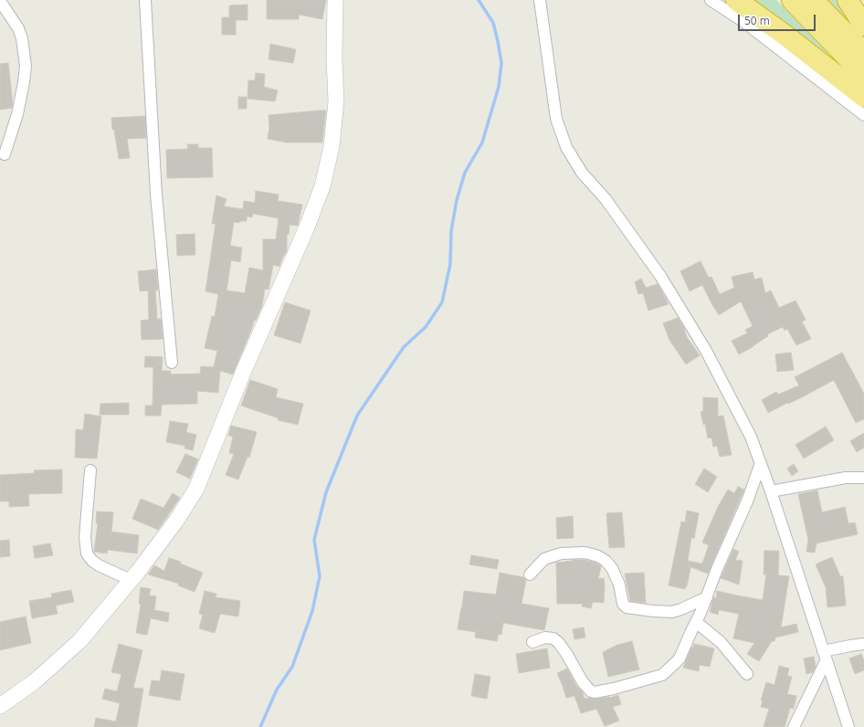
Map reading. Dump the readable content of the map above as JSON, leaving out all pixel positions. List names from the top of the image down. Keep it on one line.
{"scale_bar":"50 m"}
